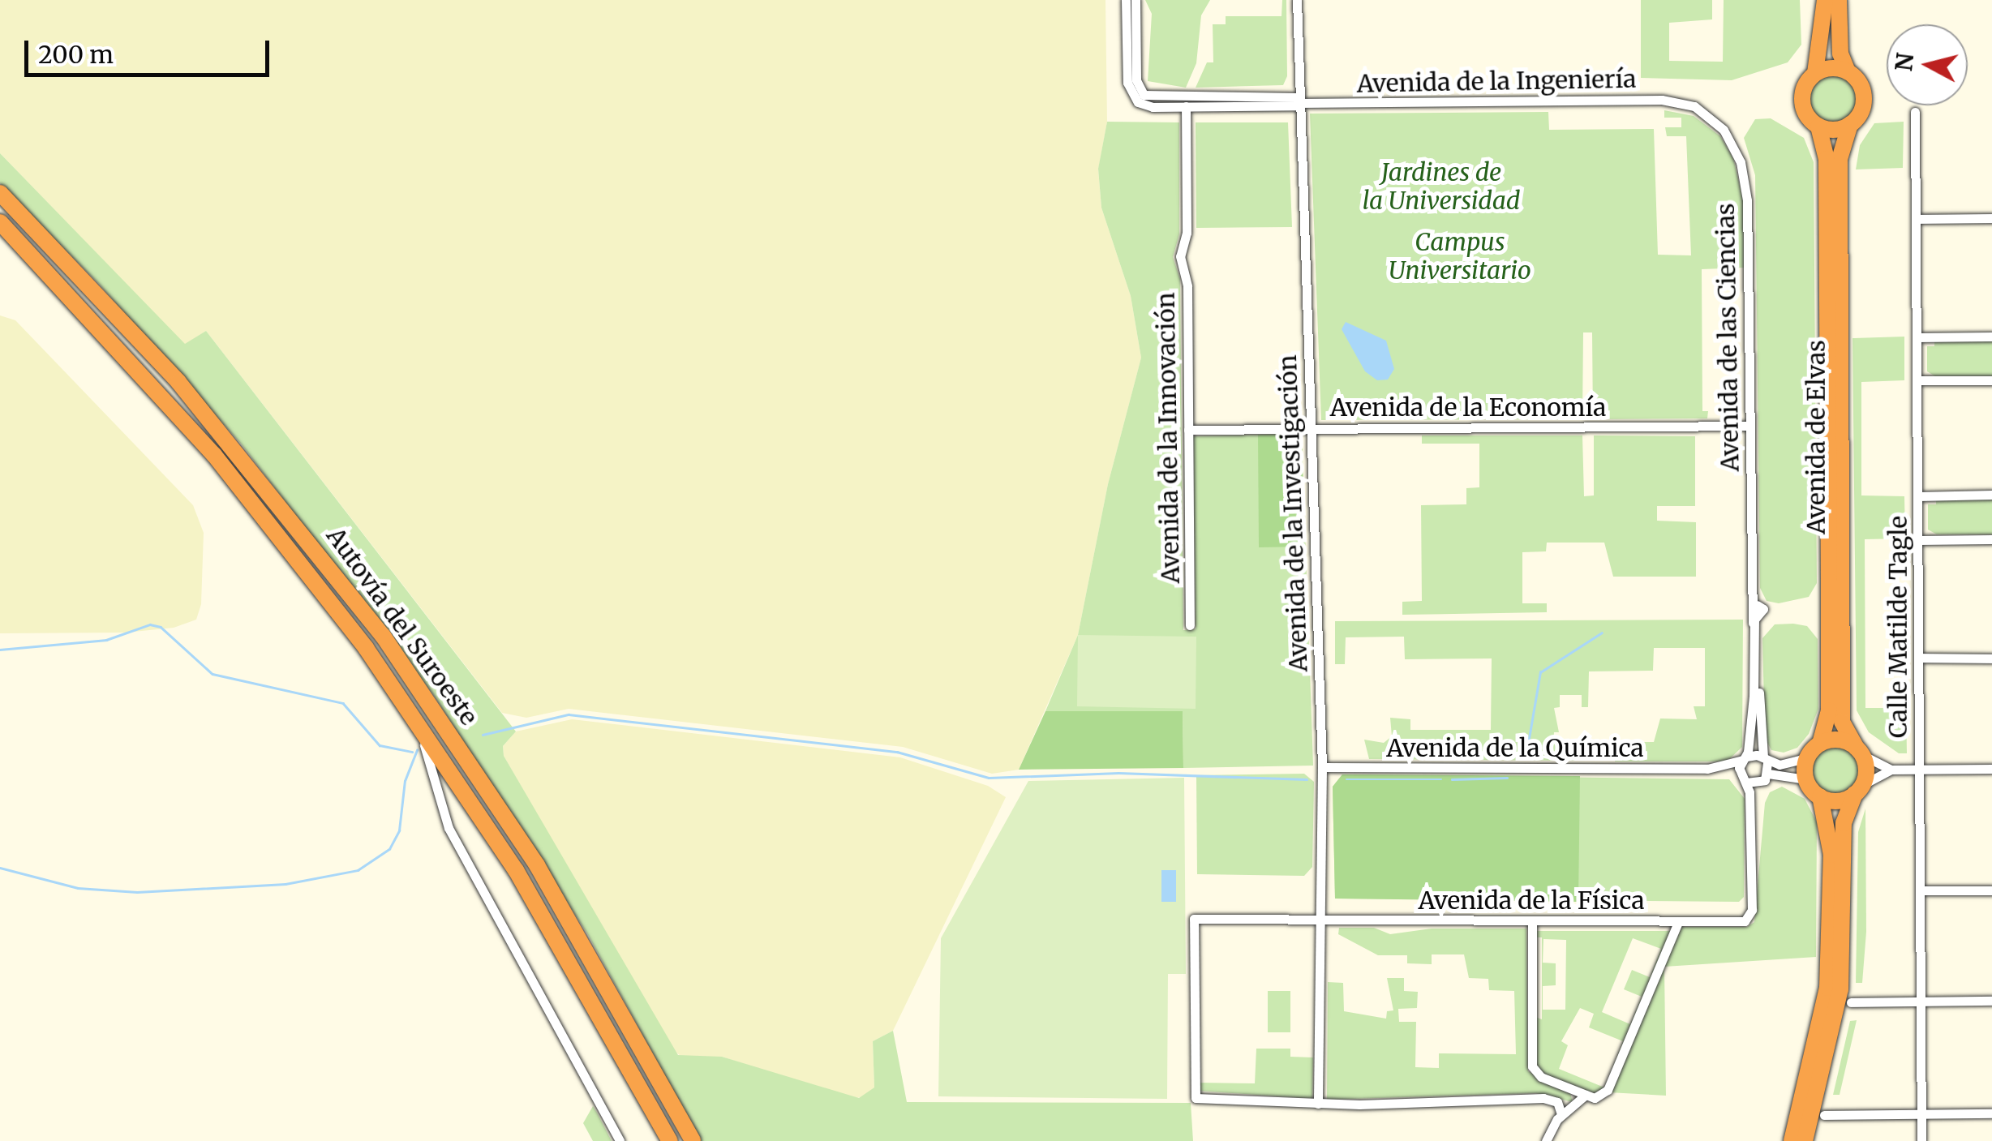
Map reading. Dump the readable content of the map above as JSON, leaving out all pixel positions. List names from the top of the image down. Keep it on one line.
{"streets":{"highway":["Avenida de Elvas","Autovía del Suroeste"],"street":["Avenida de la Ingeniería","Avenida de las Ciencias","Avenida de la Economía","Avenida de la Innovación","Avenida de la Investigación","Calle Matilde Tagle","Avenida de la Química","Avenida de la Física"]},"crossings":[["Avenida de la Ingeniería","Avenida de las Ciencias"],["Avenida de la Ingeniería","Avenida de la Investigación"],["Avenida de las Ciencias","Avenida de la Economía"],["Avenida de las Ciencias","Avenida de la Química"],["Avenida de la Economía","Avenida de la Innovación"],["Avenida de la Economía","Avenida de la Investigación"],["Avenida de la Investigación","Avenida de la Química"],["Avenida de la Investigación","Avenida de la Física"],["Avenida de la Química","Avenida de la Física"]],"parks":["Jardines de la Universidad","Campus Universitario"],"scale_bar":"200 m","north":"left"}
